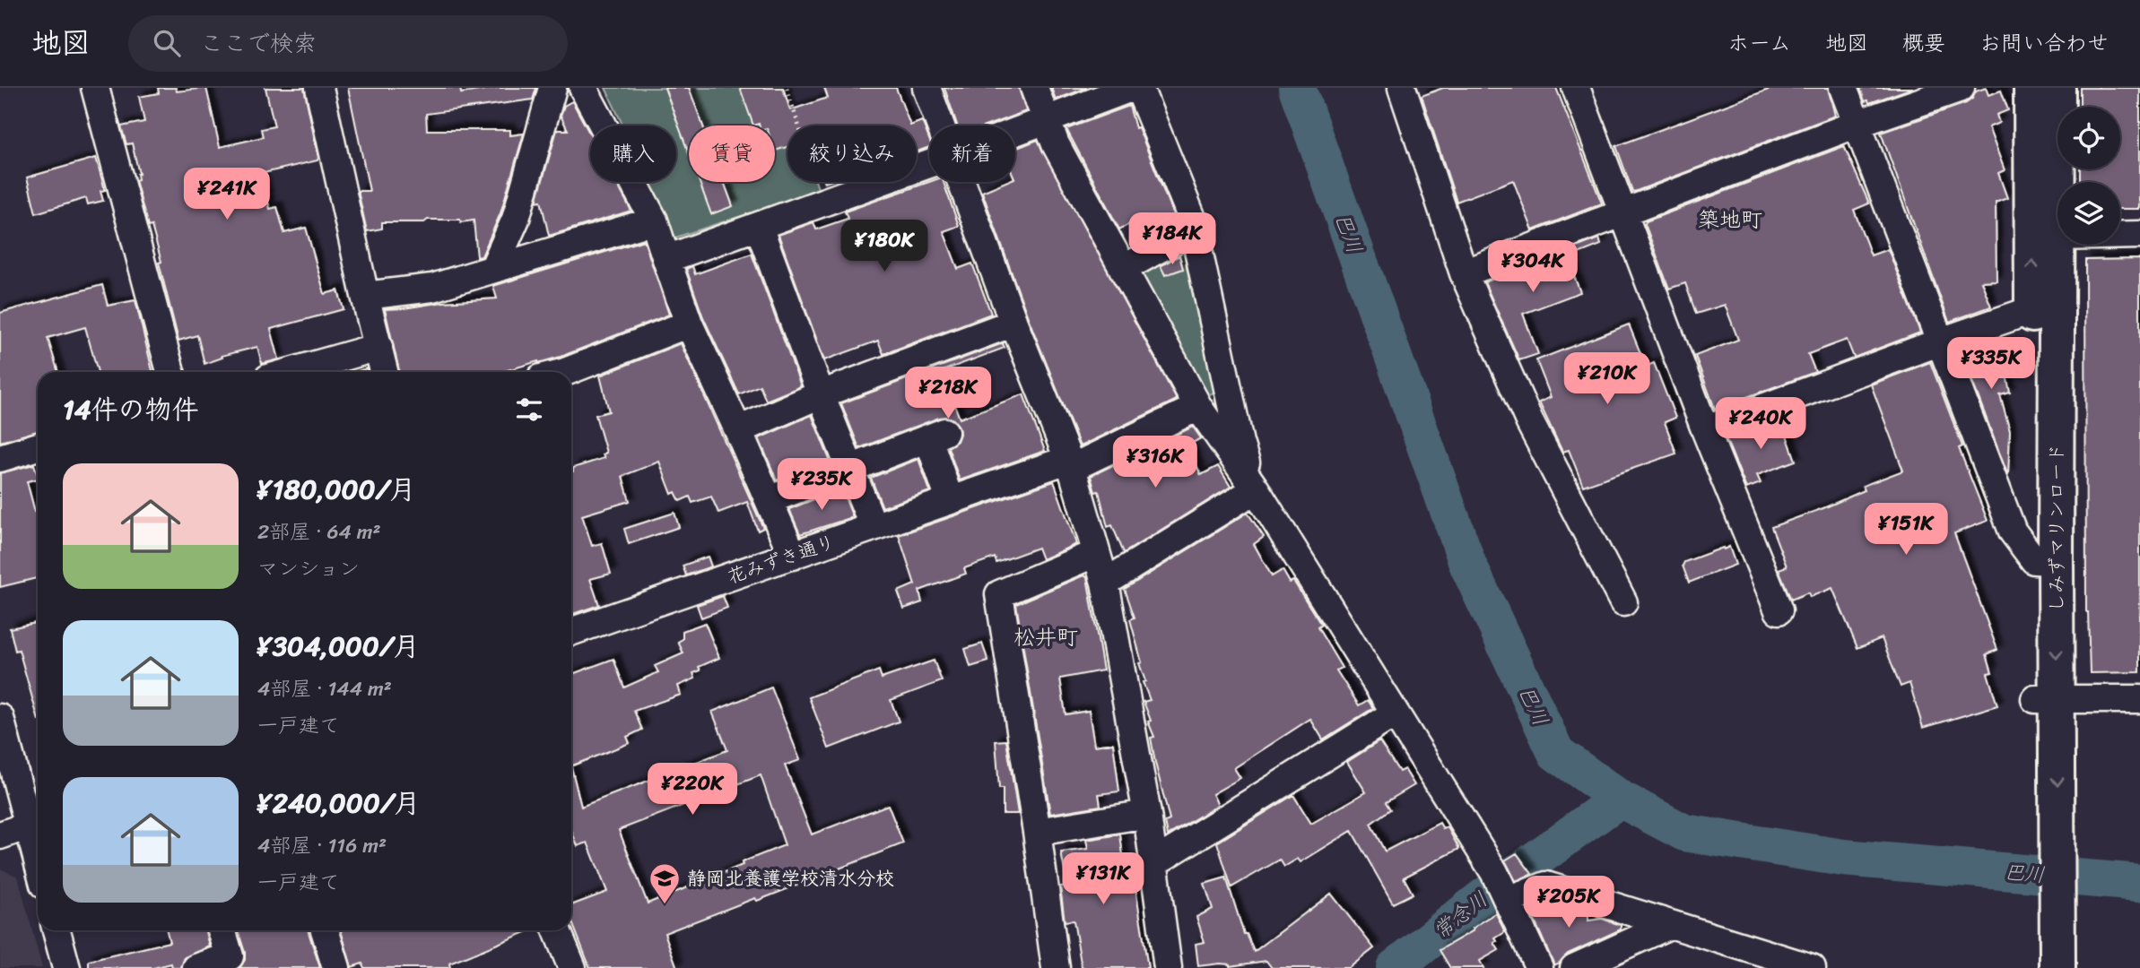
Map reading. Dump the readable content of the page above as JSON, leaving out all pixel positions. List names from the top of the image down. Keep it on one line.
{"streets":{"highway":["しみずマリンロード"],"street":["花みずき通り"]},"districts":["築地町","松井町"],"water":["巴川","常念川"],"places":{"school or university":["静岡北養護学校清水分校"]},"page":{"header":"地図","search":"ここで検索","nav":["ホーム","地図","概要","お問い合わせ"],"chip":["購入","賃貸","絞り込み","新着"],"price":["¥241K","¥184K","¥180K","¥304K","¥335K","¥210K","¥218K","¥240K","¥316K","¥235K","¥151K","¥220K","¥131K","¥205K"],"heading":"14件の物件","list":[{"name":"¥180,000/月","note":"2部屋 · 64 m² · マンション"},{"name":"¥304,000/月","note":"4部屋 · 144 m² · 一戸建て"},{"name":"¥240,000/月","note":"4部屋 · 116 m² · 一戸建て"}]}}
